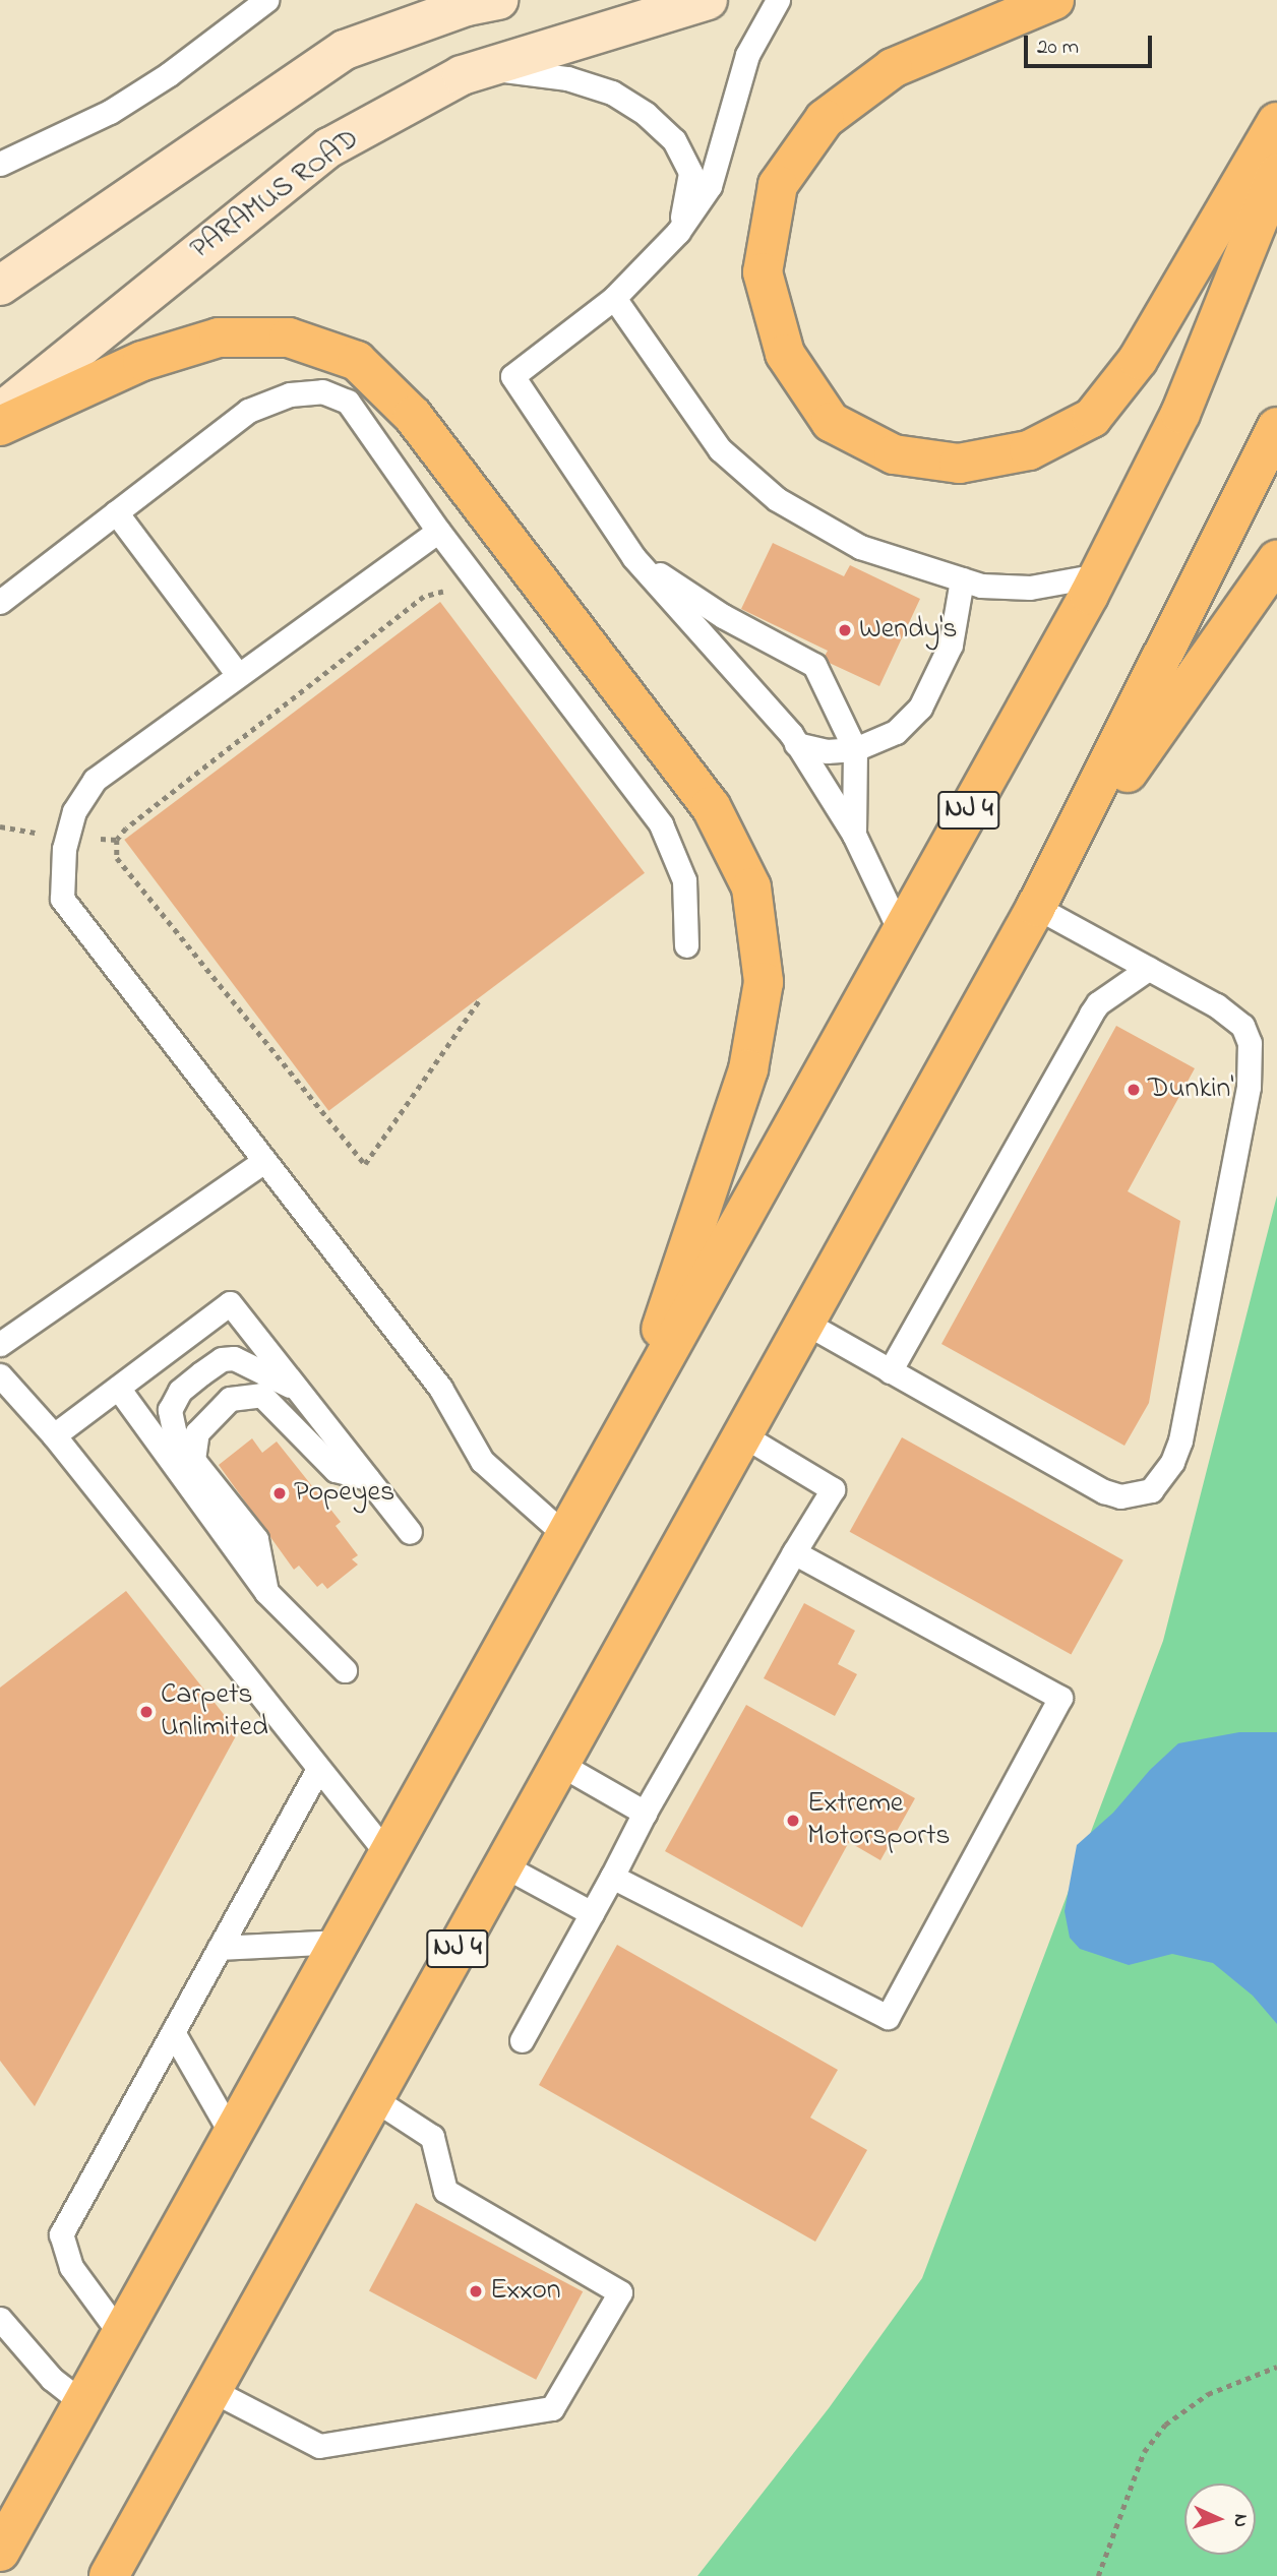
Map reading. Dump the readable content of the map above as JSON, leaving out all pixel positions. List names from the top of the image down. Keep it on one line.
{"streets":{"highway":["NJ 4"],"main road":["PARAMUS ROAD"]},"places":["Wendy's","Dunkin'","Popeyes","Carpets Unlimited","Extreme Motorsports","Exxon"],"scale_bar":"20 m","north":"right"}
